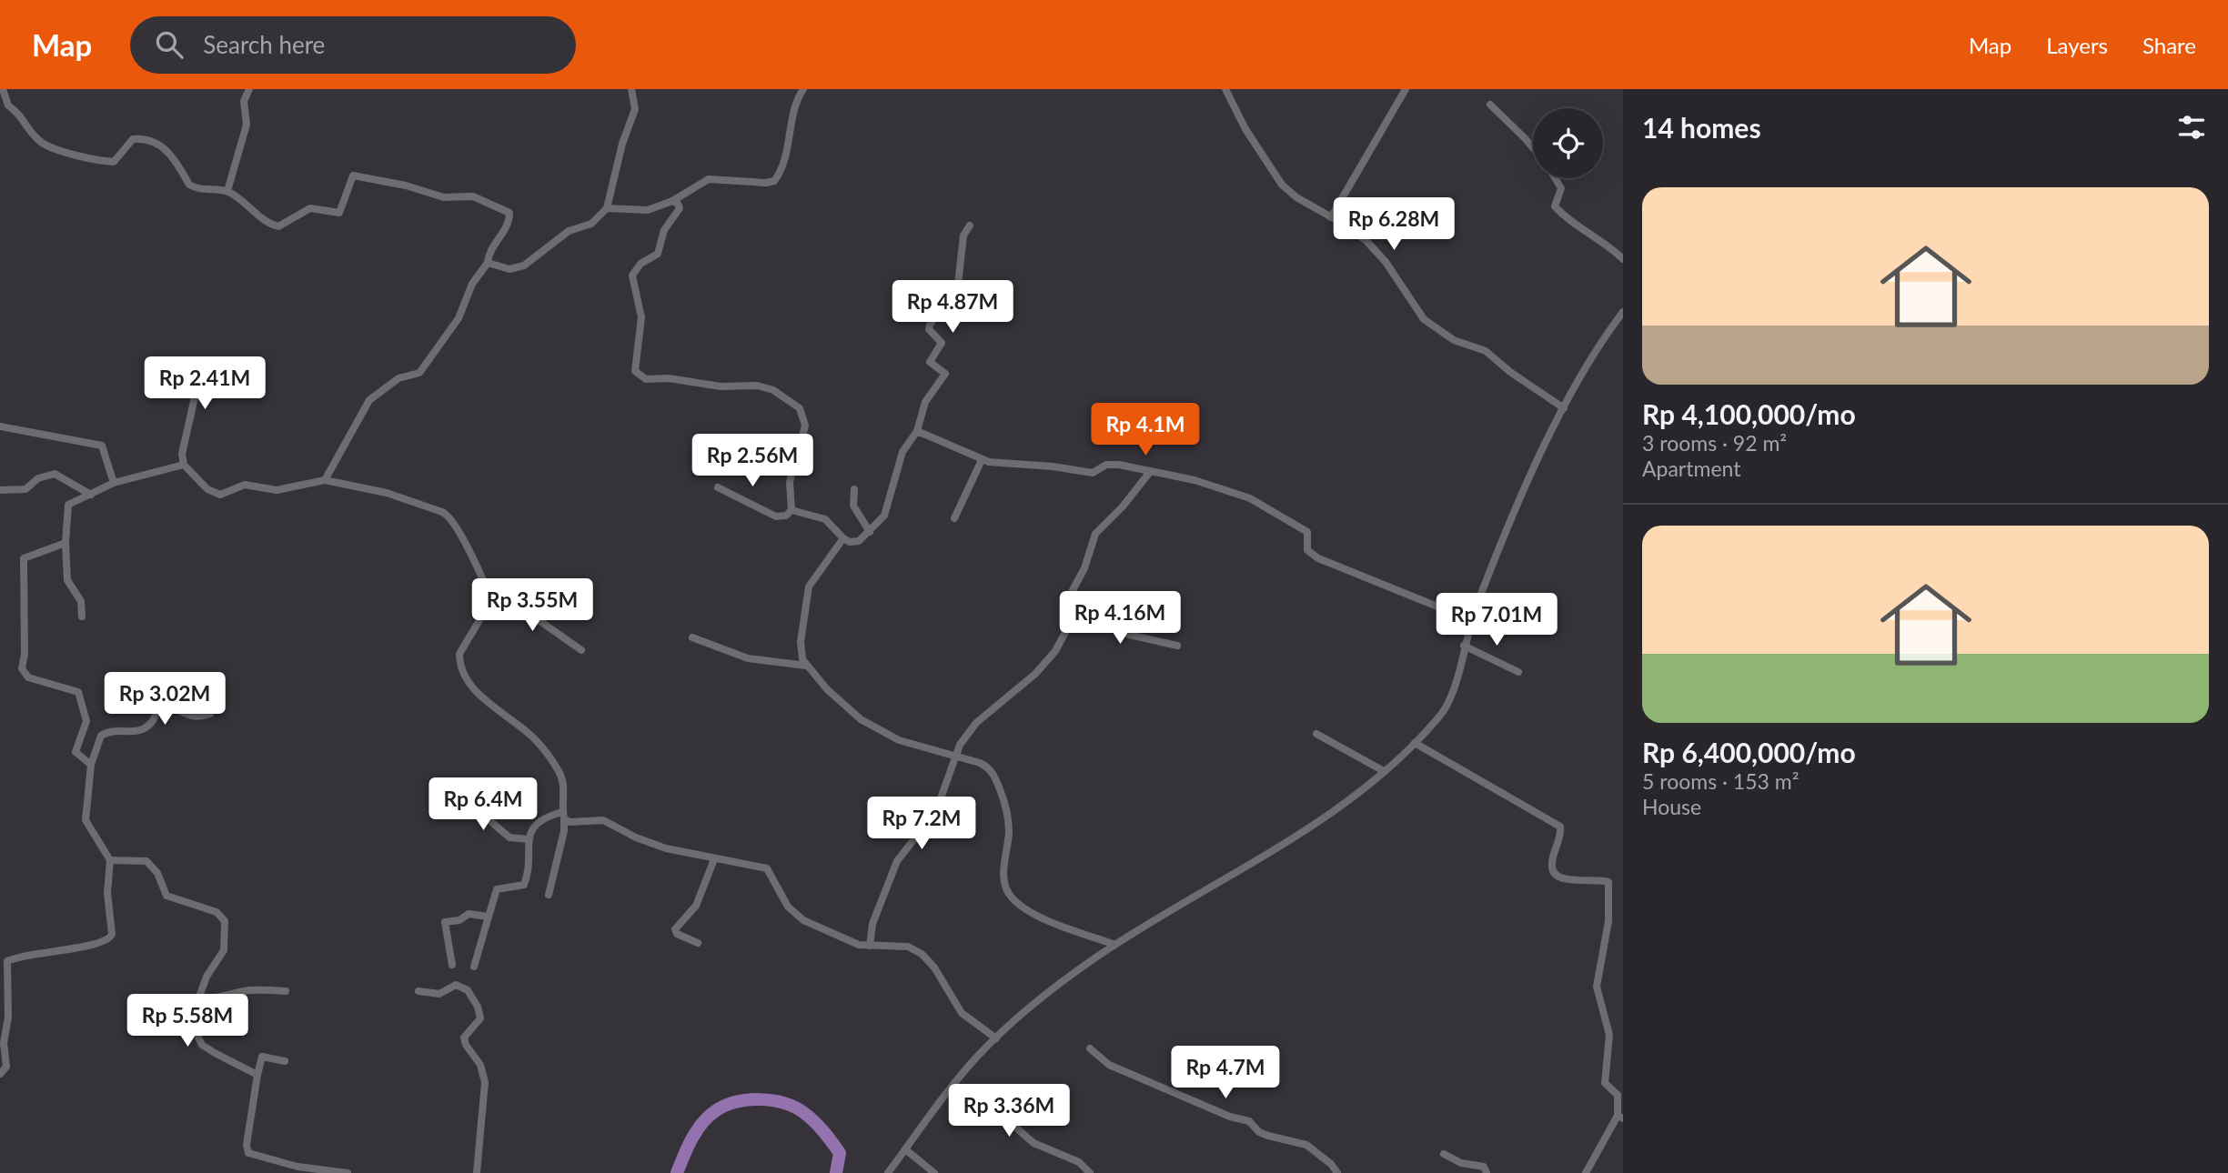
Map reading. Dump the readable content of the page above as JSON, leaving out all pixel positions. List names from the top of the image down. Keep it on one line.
{"page":{"header":"Map","search":"Search here","nav":["Map","Layers","Share"],"heading":"14 homes","list":[{"name":"Rp 4,100,000/mo","note":"3 rooms · 92 m² · Apartment"},{"name":"Rp 6,400,000/mo","note":"5 rooms · 153 m² · House"}],"price":["Rp 6.28M","Rp 4.87M","Rp 2.41M","Rp 4.1M","Rp 2.56M","Rp 3.55M","Rp 4.16M","Rp 7.01M","Rp 3.02M","Rp 6.4M","Rp 7.2M","Rp 5.58M","Rp 4.7M","Rp 3.36M"]}}
